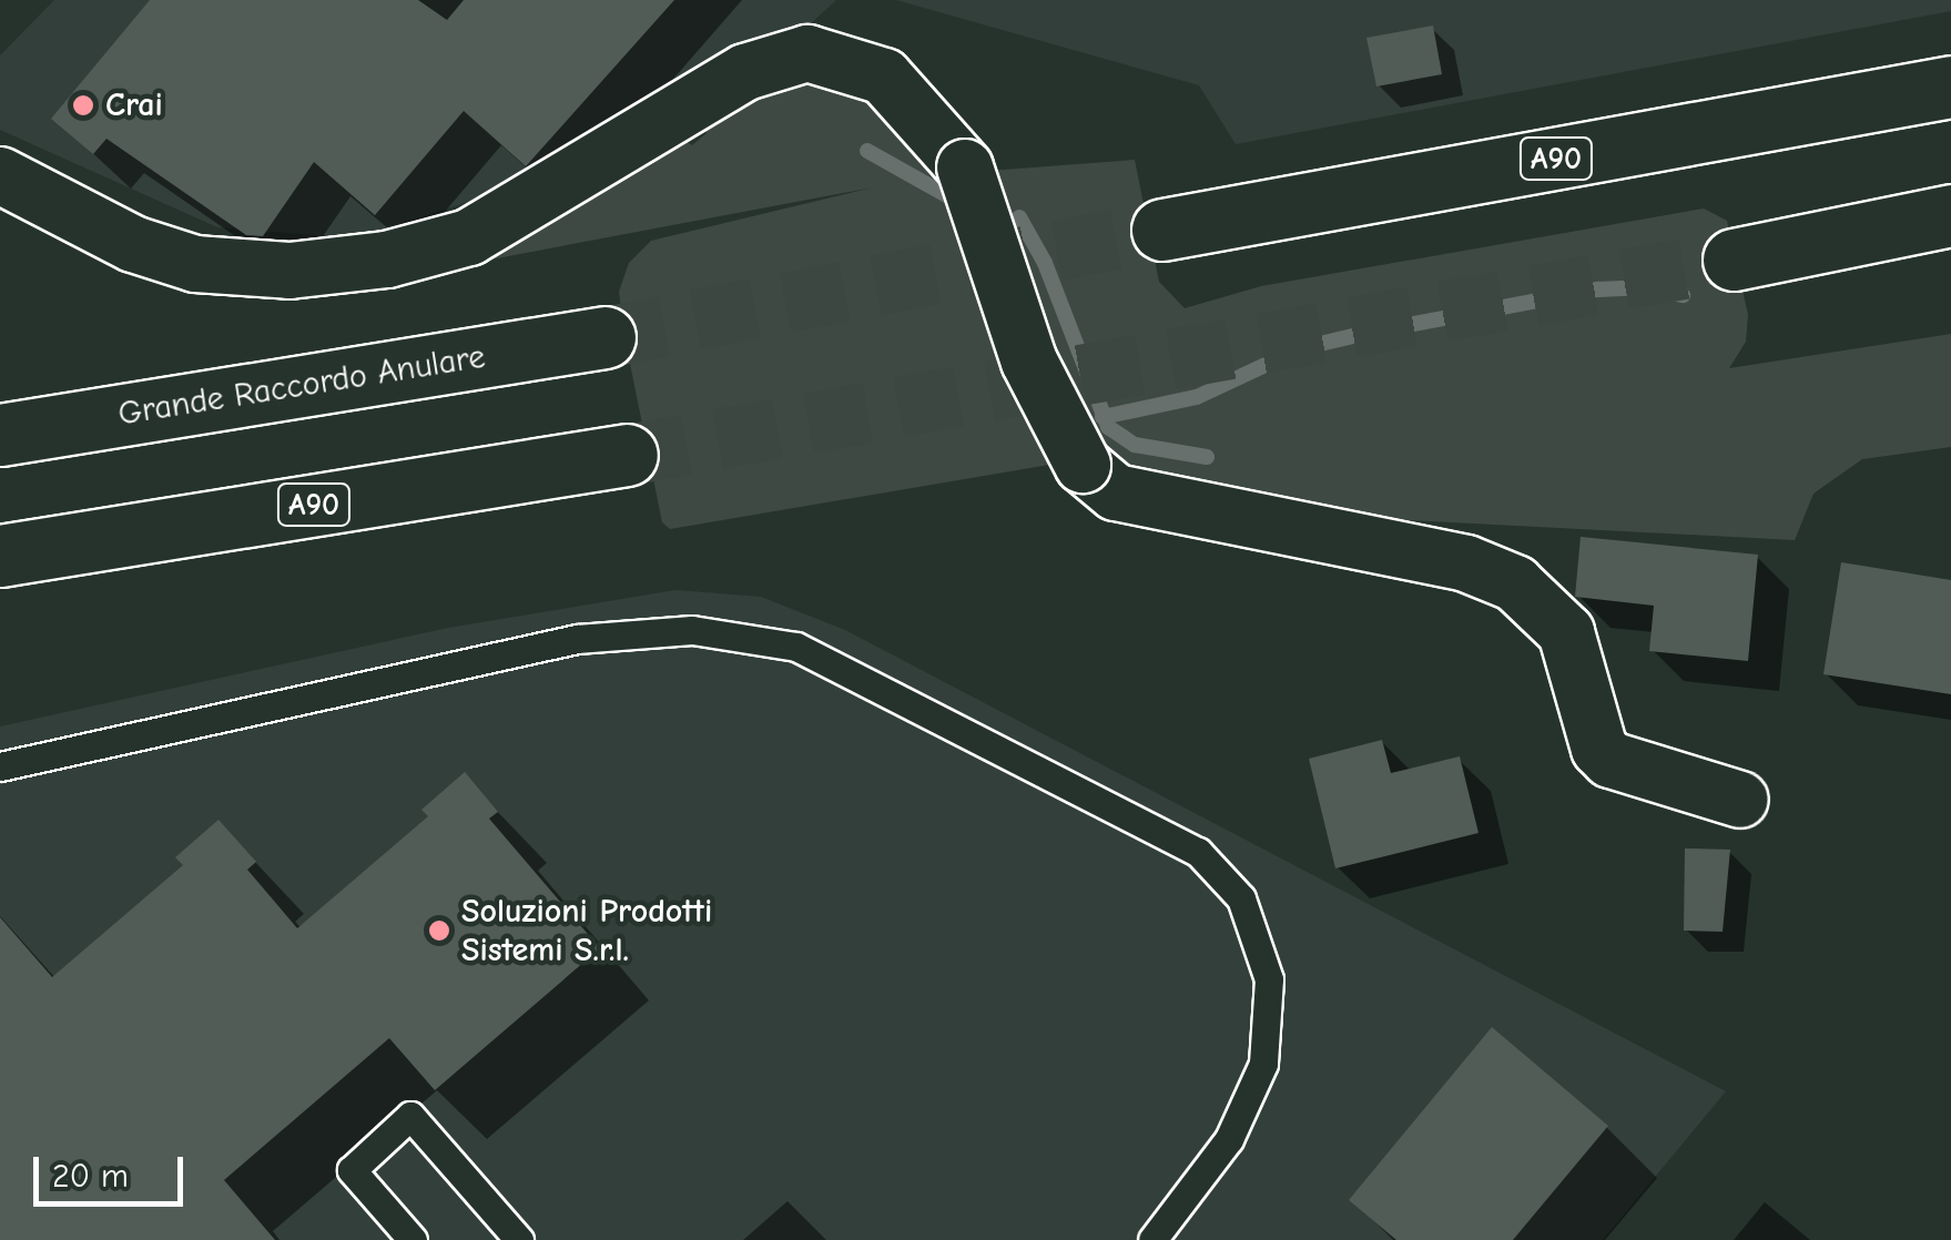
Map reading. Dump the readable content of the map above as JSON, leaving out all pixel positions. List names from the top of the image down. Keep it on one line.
{"streets":{"highway":["A90","Grande Raccordo Anulare"]},"places":["Crai","Soluzioni Prodotti Sistemi S.r.l."],"scale_bar":"20 m"}
